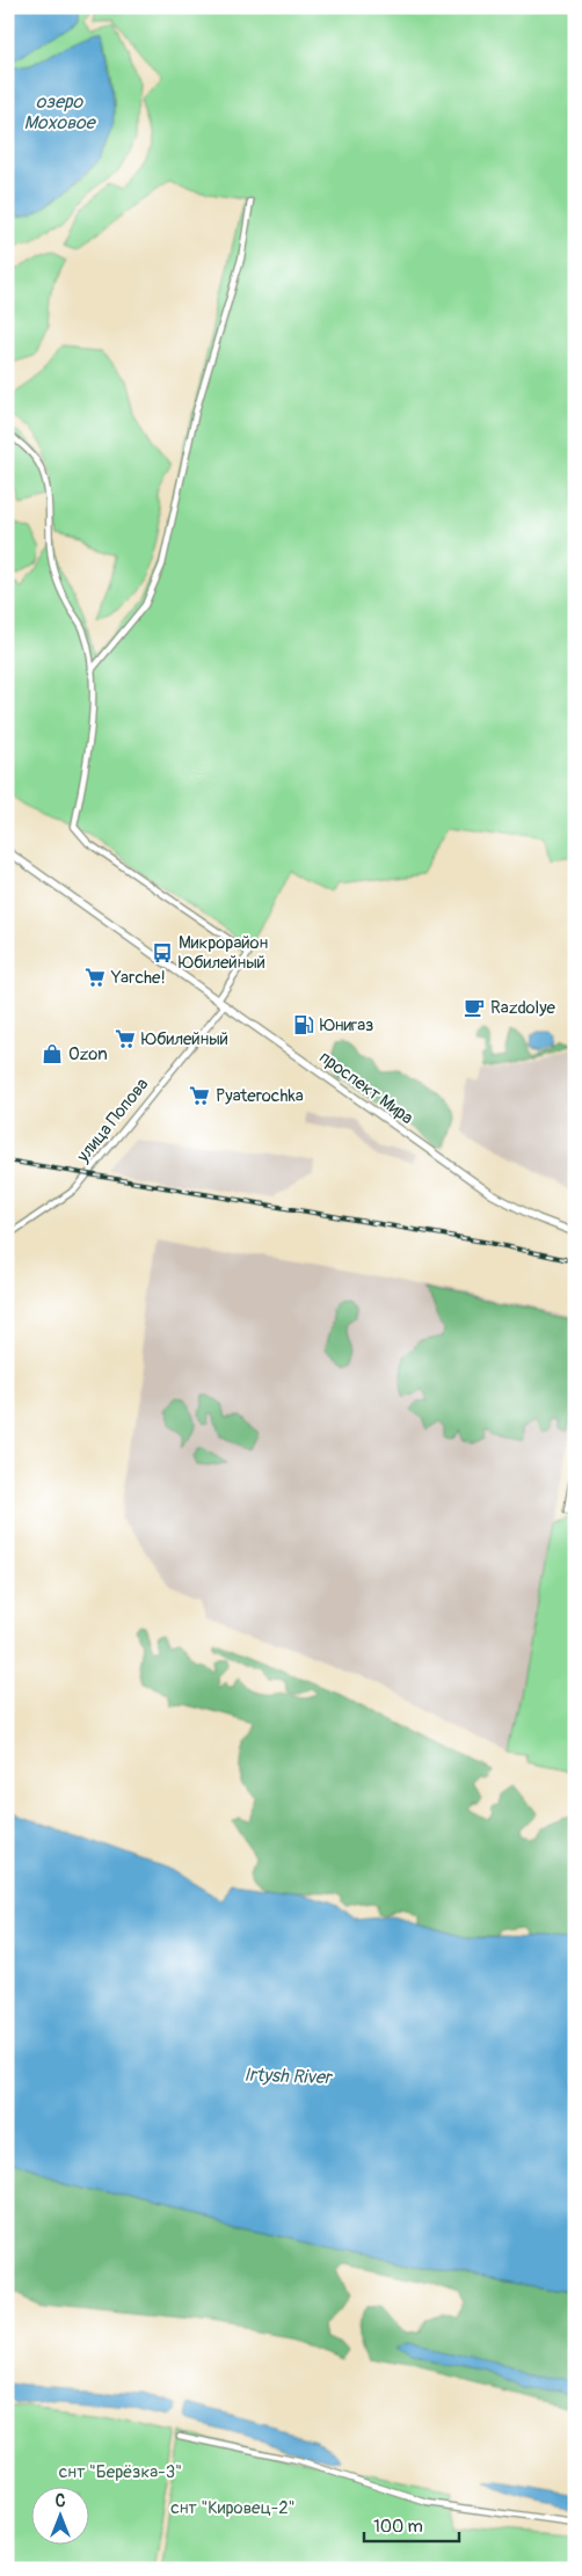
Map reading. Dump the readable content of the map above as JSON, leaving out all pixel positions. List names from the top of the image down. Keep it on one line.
{"streets":{"street":["проспект Мира","улица Попова"]},"crossings":[["проспект Мира","улица Попова"]],"water":["озеро Моховое","Irtysh River"],"parks":["снт \"Берёзка-3\"","снт \"Кировец-2\""],"places":{"bus stop":["Микрорайон Юбилейный"],"supermarket":["Yarche!","Юбилейный","Pyaterochka"],"cafe":["Razdolye"],"fuel station":["Юнигаз"],"shop":["Ozon"]},"scale_bar":"100 m","north":"top"}
